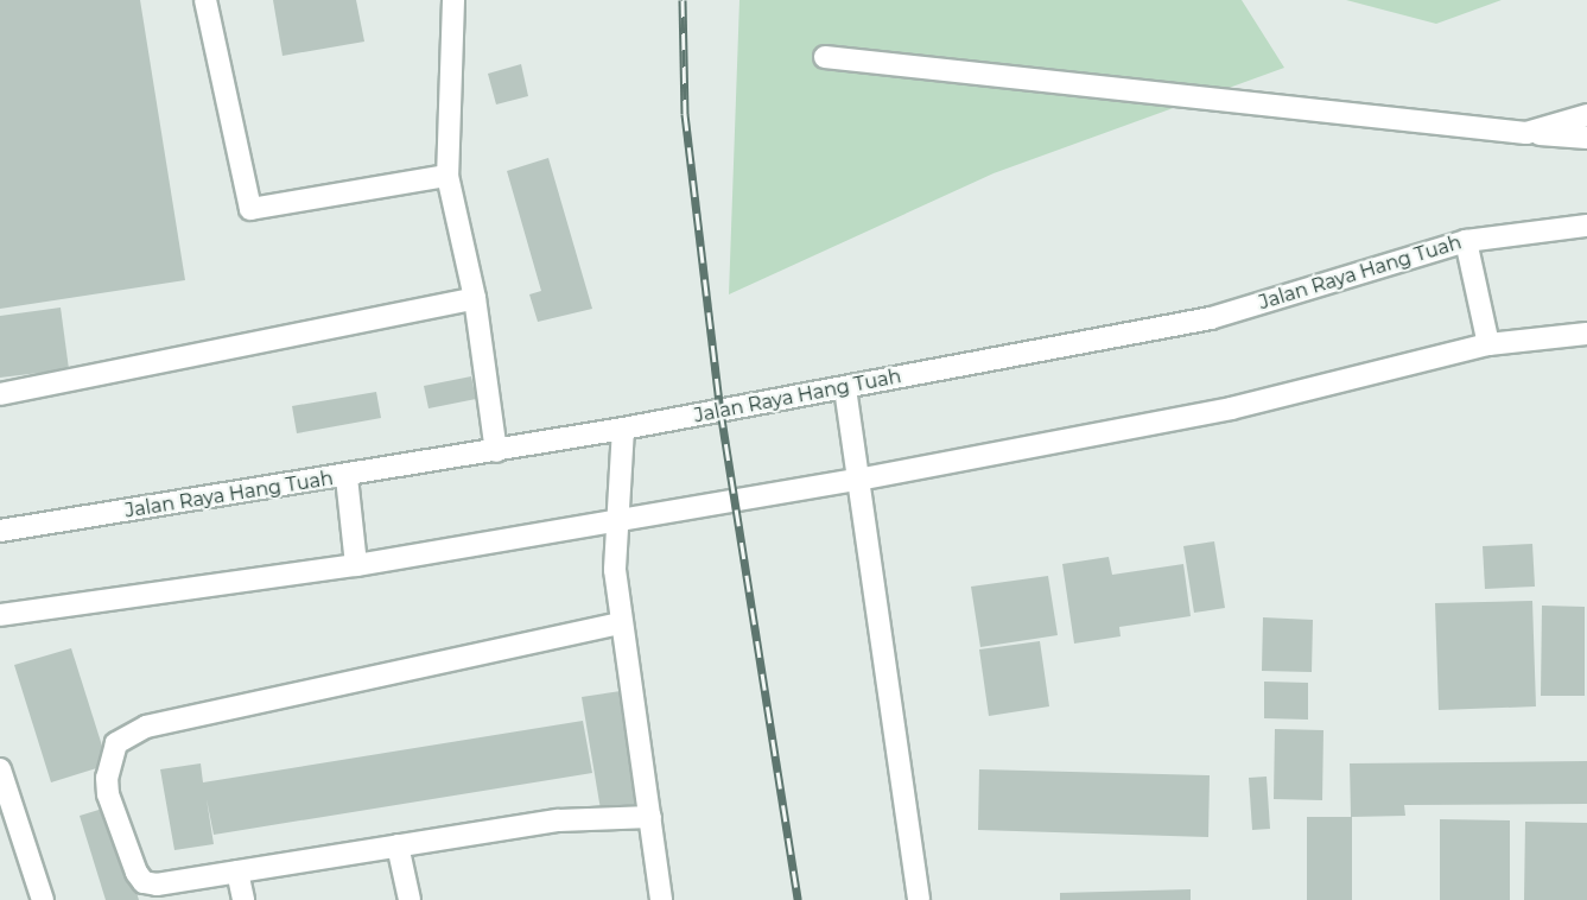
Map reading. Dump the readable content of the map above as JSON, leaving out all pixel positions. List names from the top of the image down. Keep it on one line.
{"streets":{"street":["Jalan Raya Hang Tuah"]}}
